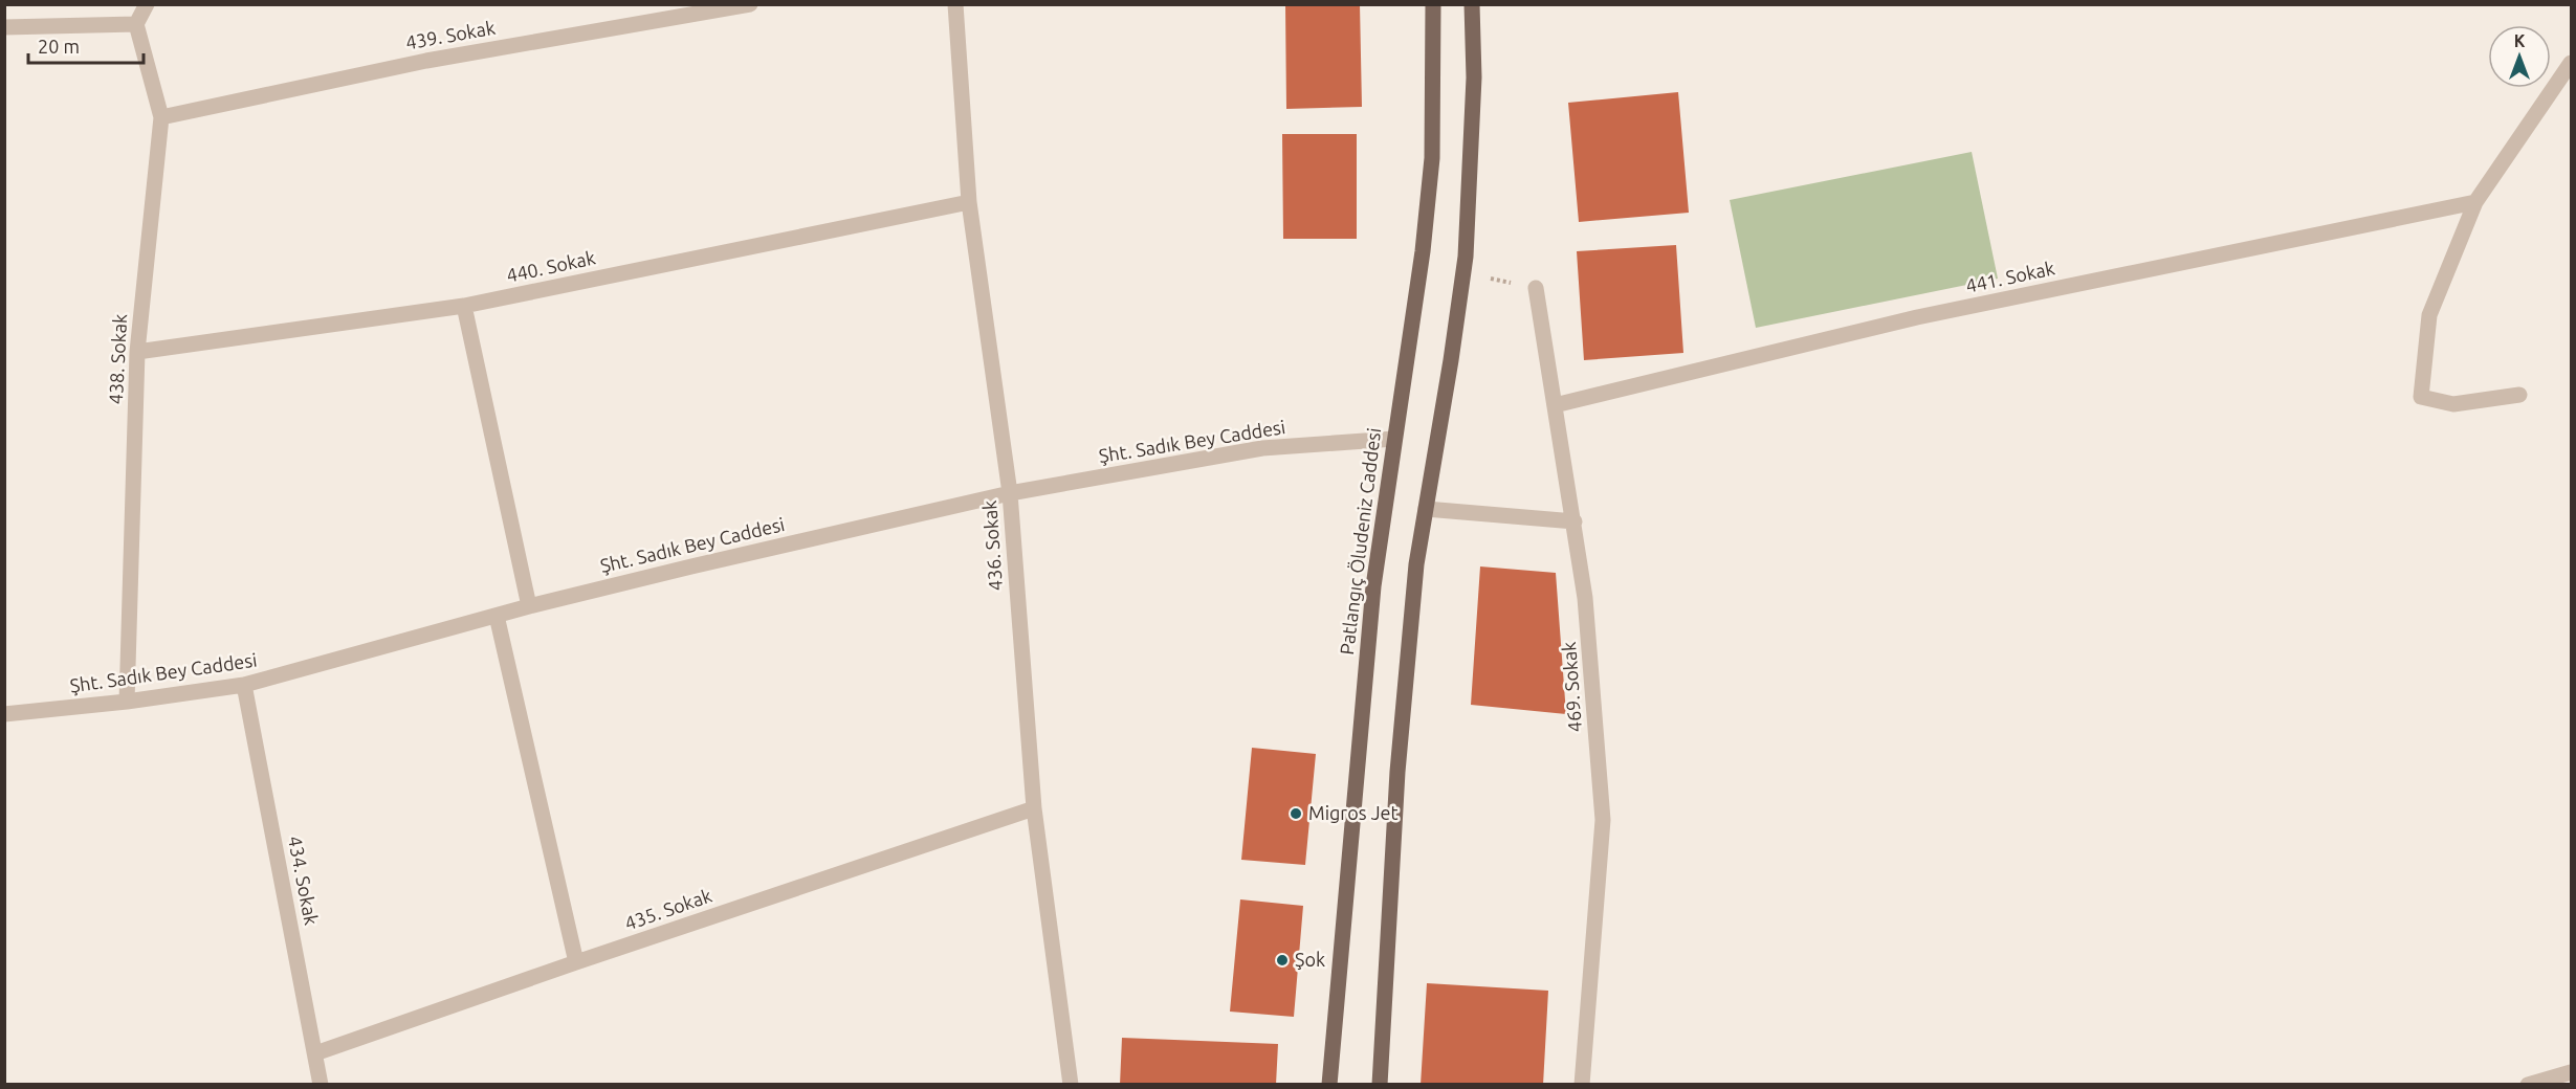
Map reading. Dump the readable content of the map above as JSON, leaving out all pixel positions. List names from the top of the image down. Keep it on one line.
{"streets":{"main road":["Patlangıç Öludeniz Caddesi"],"street":["439. Sokak","440. Sokak","441. Sokak","438. Sokak","Şht. Sadık Bey Caddesi","436. Sokak","469. Sokak","434. Sokak","435. Sokak"]},"crossings":[["439. Sokak","438. Sokak"],["440. Sokak","438. Sokak"],["440. Sokak","436. Sokak"],["441. Sokak","469. Sokak"],["438. Sokak","Şht. Sadık Bey Caddesi"],["Şht. Sadık Bey Caddesi","Patlangıç Öludeniz Caddesi"],["Şht. Sadık Bey Caddesi","436. Sokak"],["Şht. Sadık Bey Caddesi","434. Sokak"],["436. Sokak","435. Sokak"],["434. Sokak","435. Sokak"]],"places":["Migros Jet","Şok"],"scale_bar":"20 m","north":"top"}
